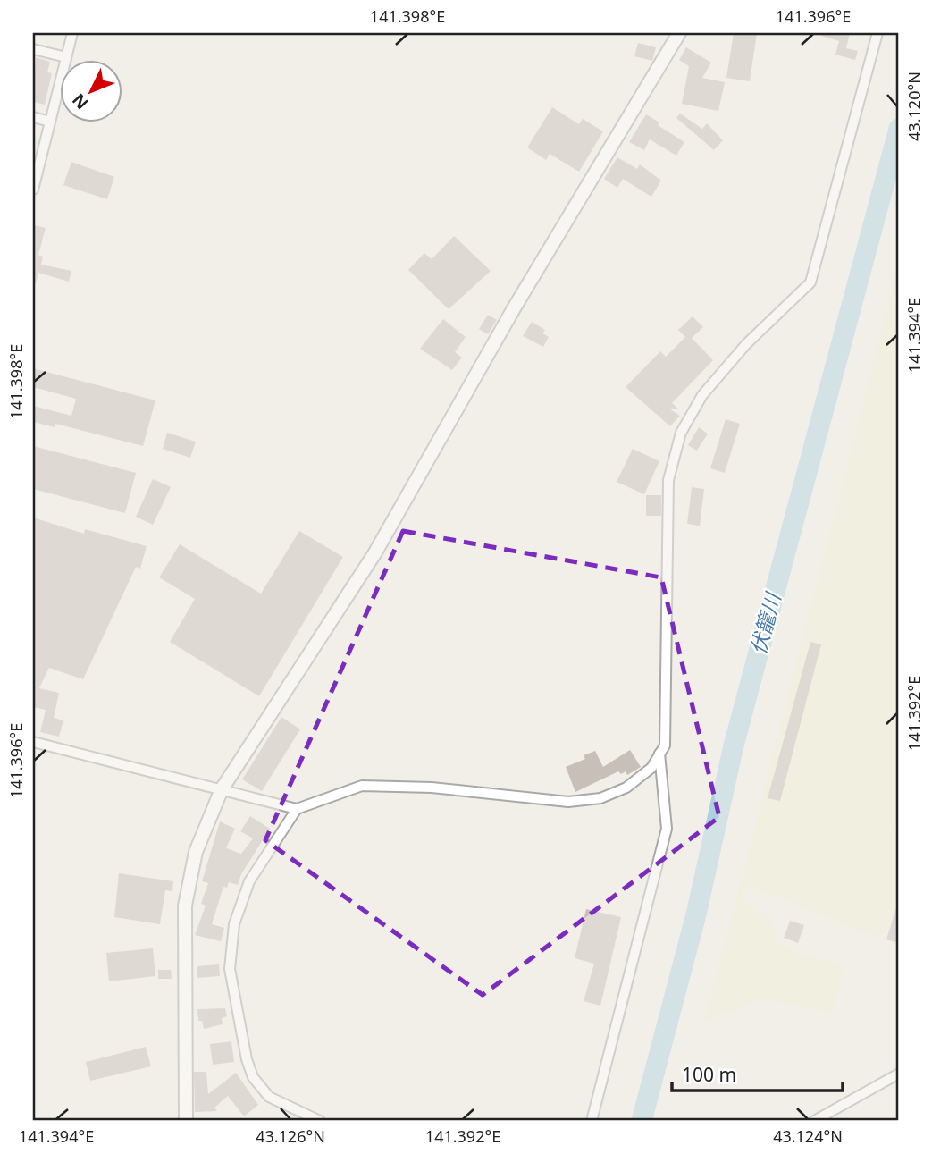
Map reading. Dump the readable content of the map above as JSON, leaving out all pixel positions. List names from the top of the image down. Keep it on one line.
{"water":["伏籠川"],"scale_bar":"100 m","north":"bottom left","coordinates":["141.398°E","141.396°E","43.120°N","141.394°E","141.392°E","43.126°N","43.124°N"]}
